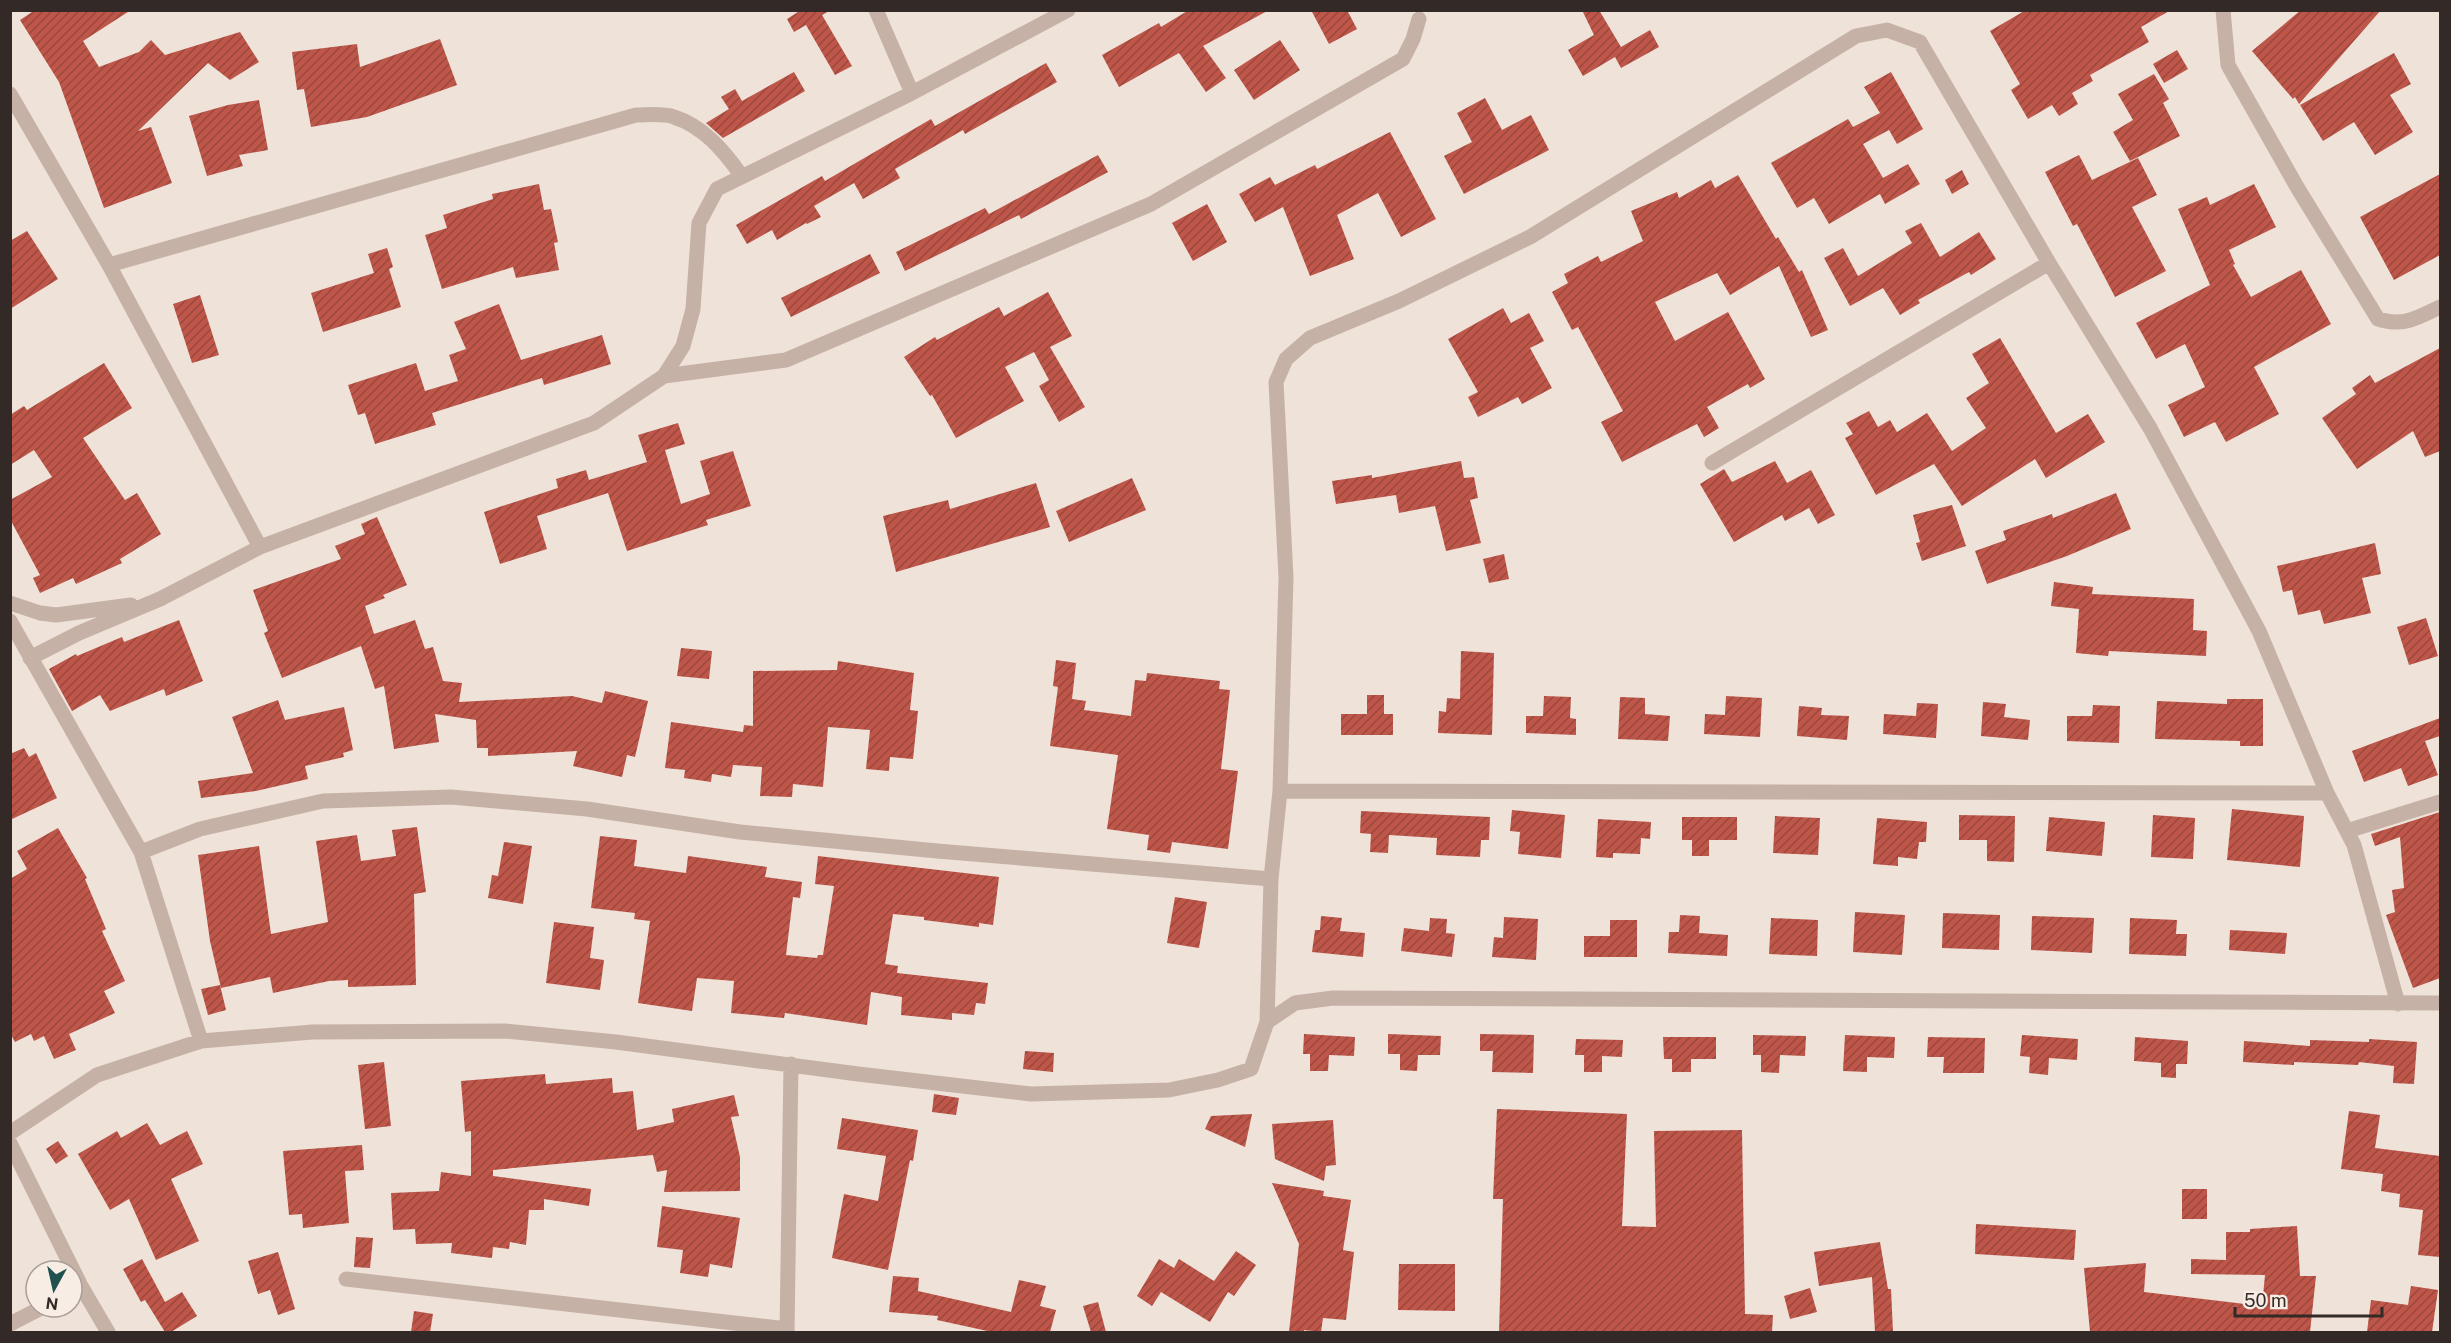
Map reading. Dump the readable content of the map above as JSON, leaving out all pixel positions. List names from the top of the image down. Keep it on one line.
{"scale_bar":"50 m","north":"bottom"}
